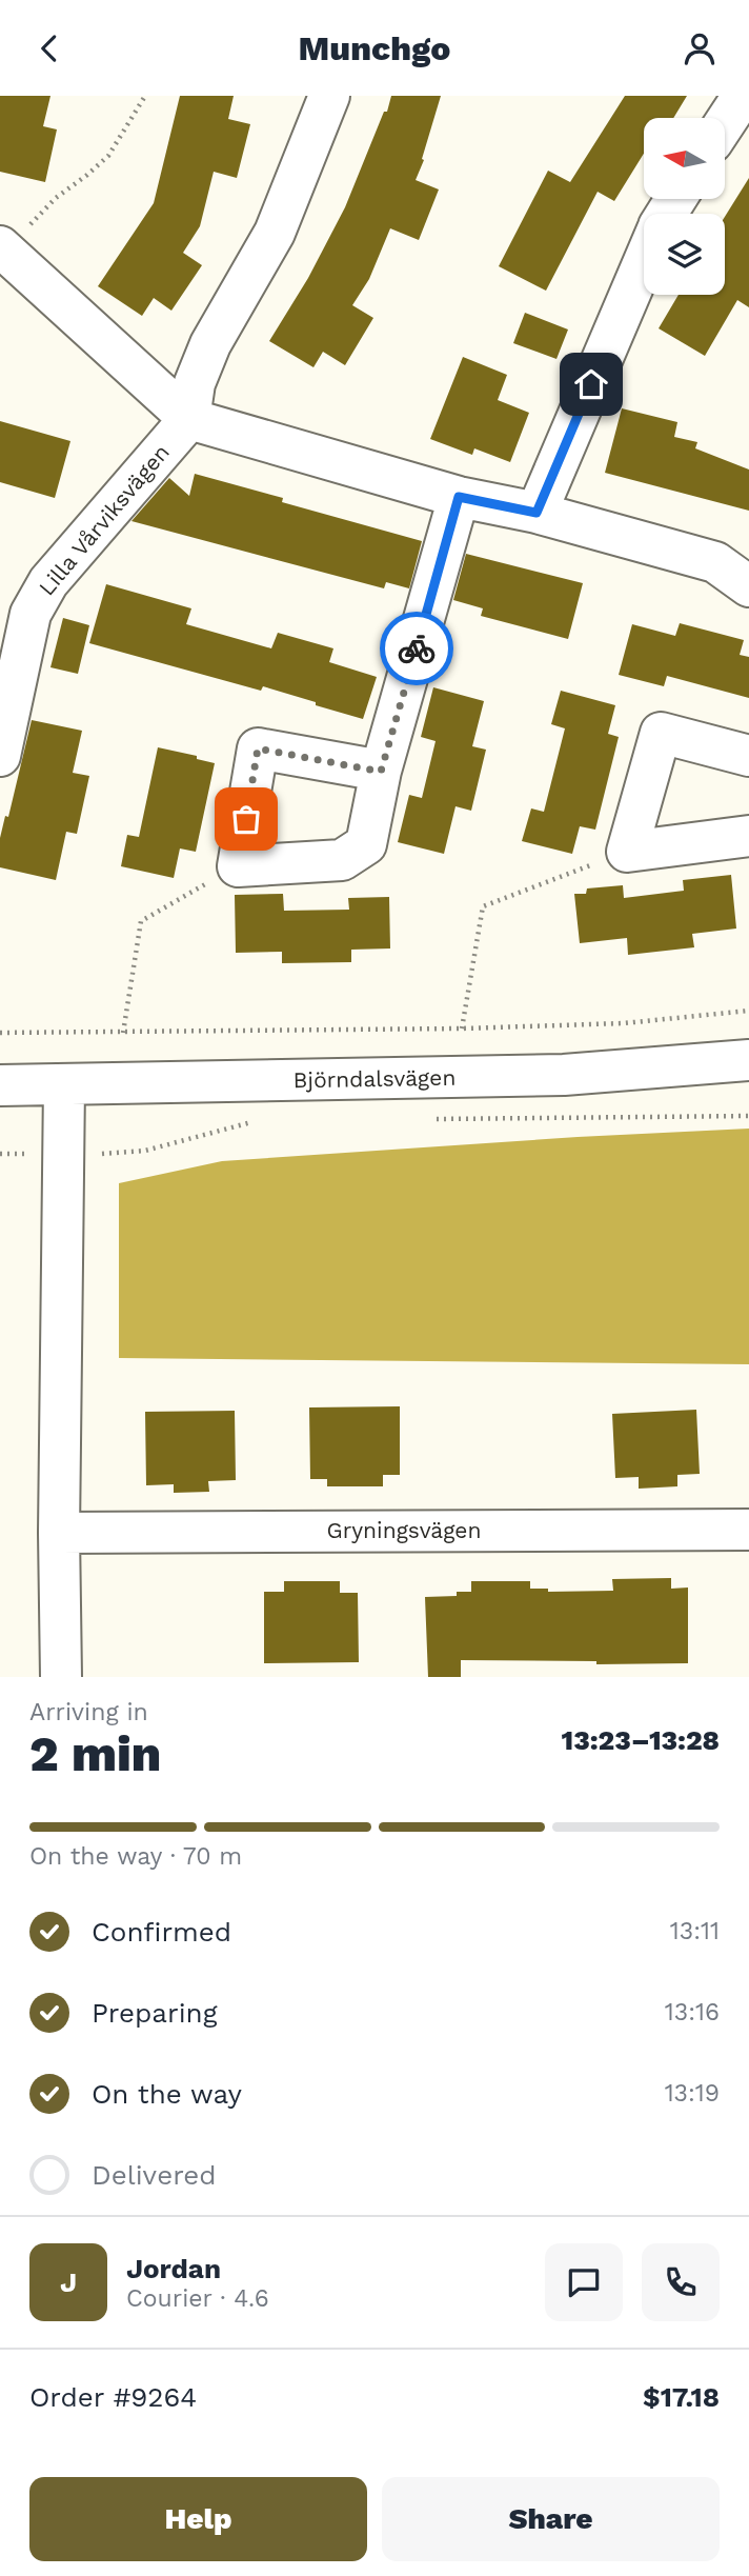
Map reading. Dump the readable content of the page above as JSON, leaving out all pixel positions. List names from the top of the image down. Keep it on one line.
{"streets":{"street":["Lilla Vårviksvägen","Björndalsvägen","Gryningsvägen"]},"north":"left","page":{"header":"Munchgo","heading":["2 min","Arriving in","13:23–13:28"],"panel":["Jordan","Courier · 4.6","Order #9264","$17.18"],"bar":"On the way · 70 m","list":[["Confirmed","13:11"],["Preparing","13:16"],["On the way","13:19"],"Delivered"],"round":"J","buttons":["Help","Share"]}}
